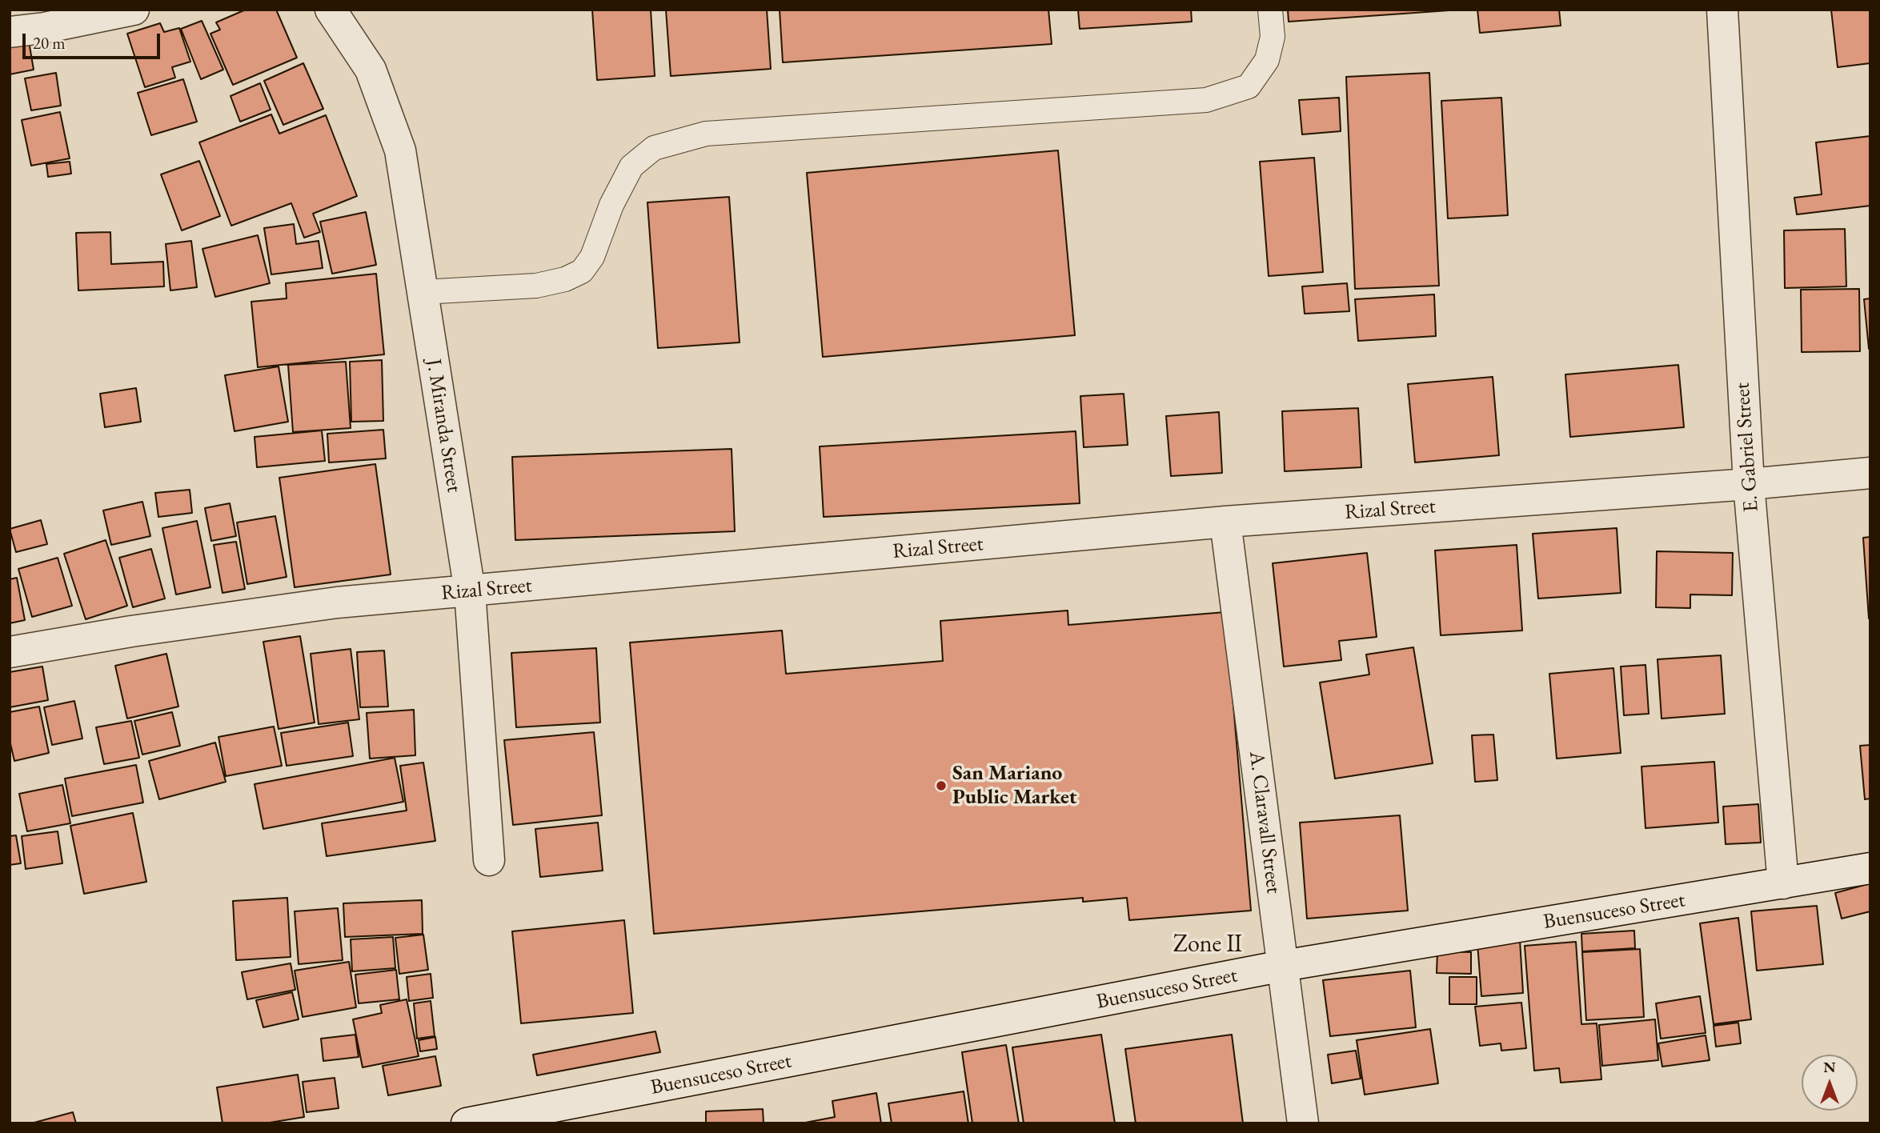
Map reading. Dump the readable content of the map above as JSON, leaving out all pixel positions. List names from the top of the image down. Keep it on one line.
{"streets":{"street":["J. Miranda Street","E. Gabriel Street","Rizal Street","A. Claravall Street","Buensuceso Street"]},"crossings":[["J. Miranda Street","Rizal Street"],["E. Gabriel Street","Rizal Street"],["E. Gabriel Street","Buensuceso Street"],["Rizal Street","A. Claravall Street"],["A. Claravall Street","Buensuceso Street"]],"districts":["Zone Ⅱ"],"places":["San Mariano Public Market"],"scale_bar":"20 m","north":"top"}
